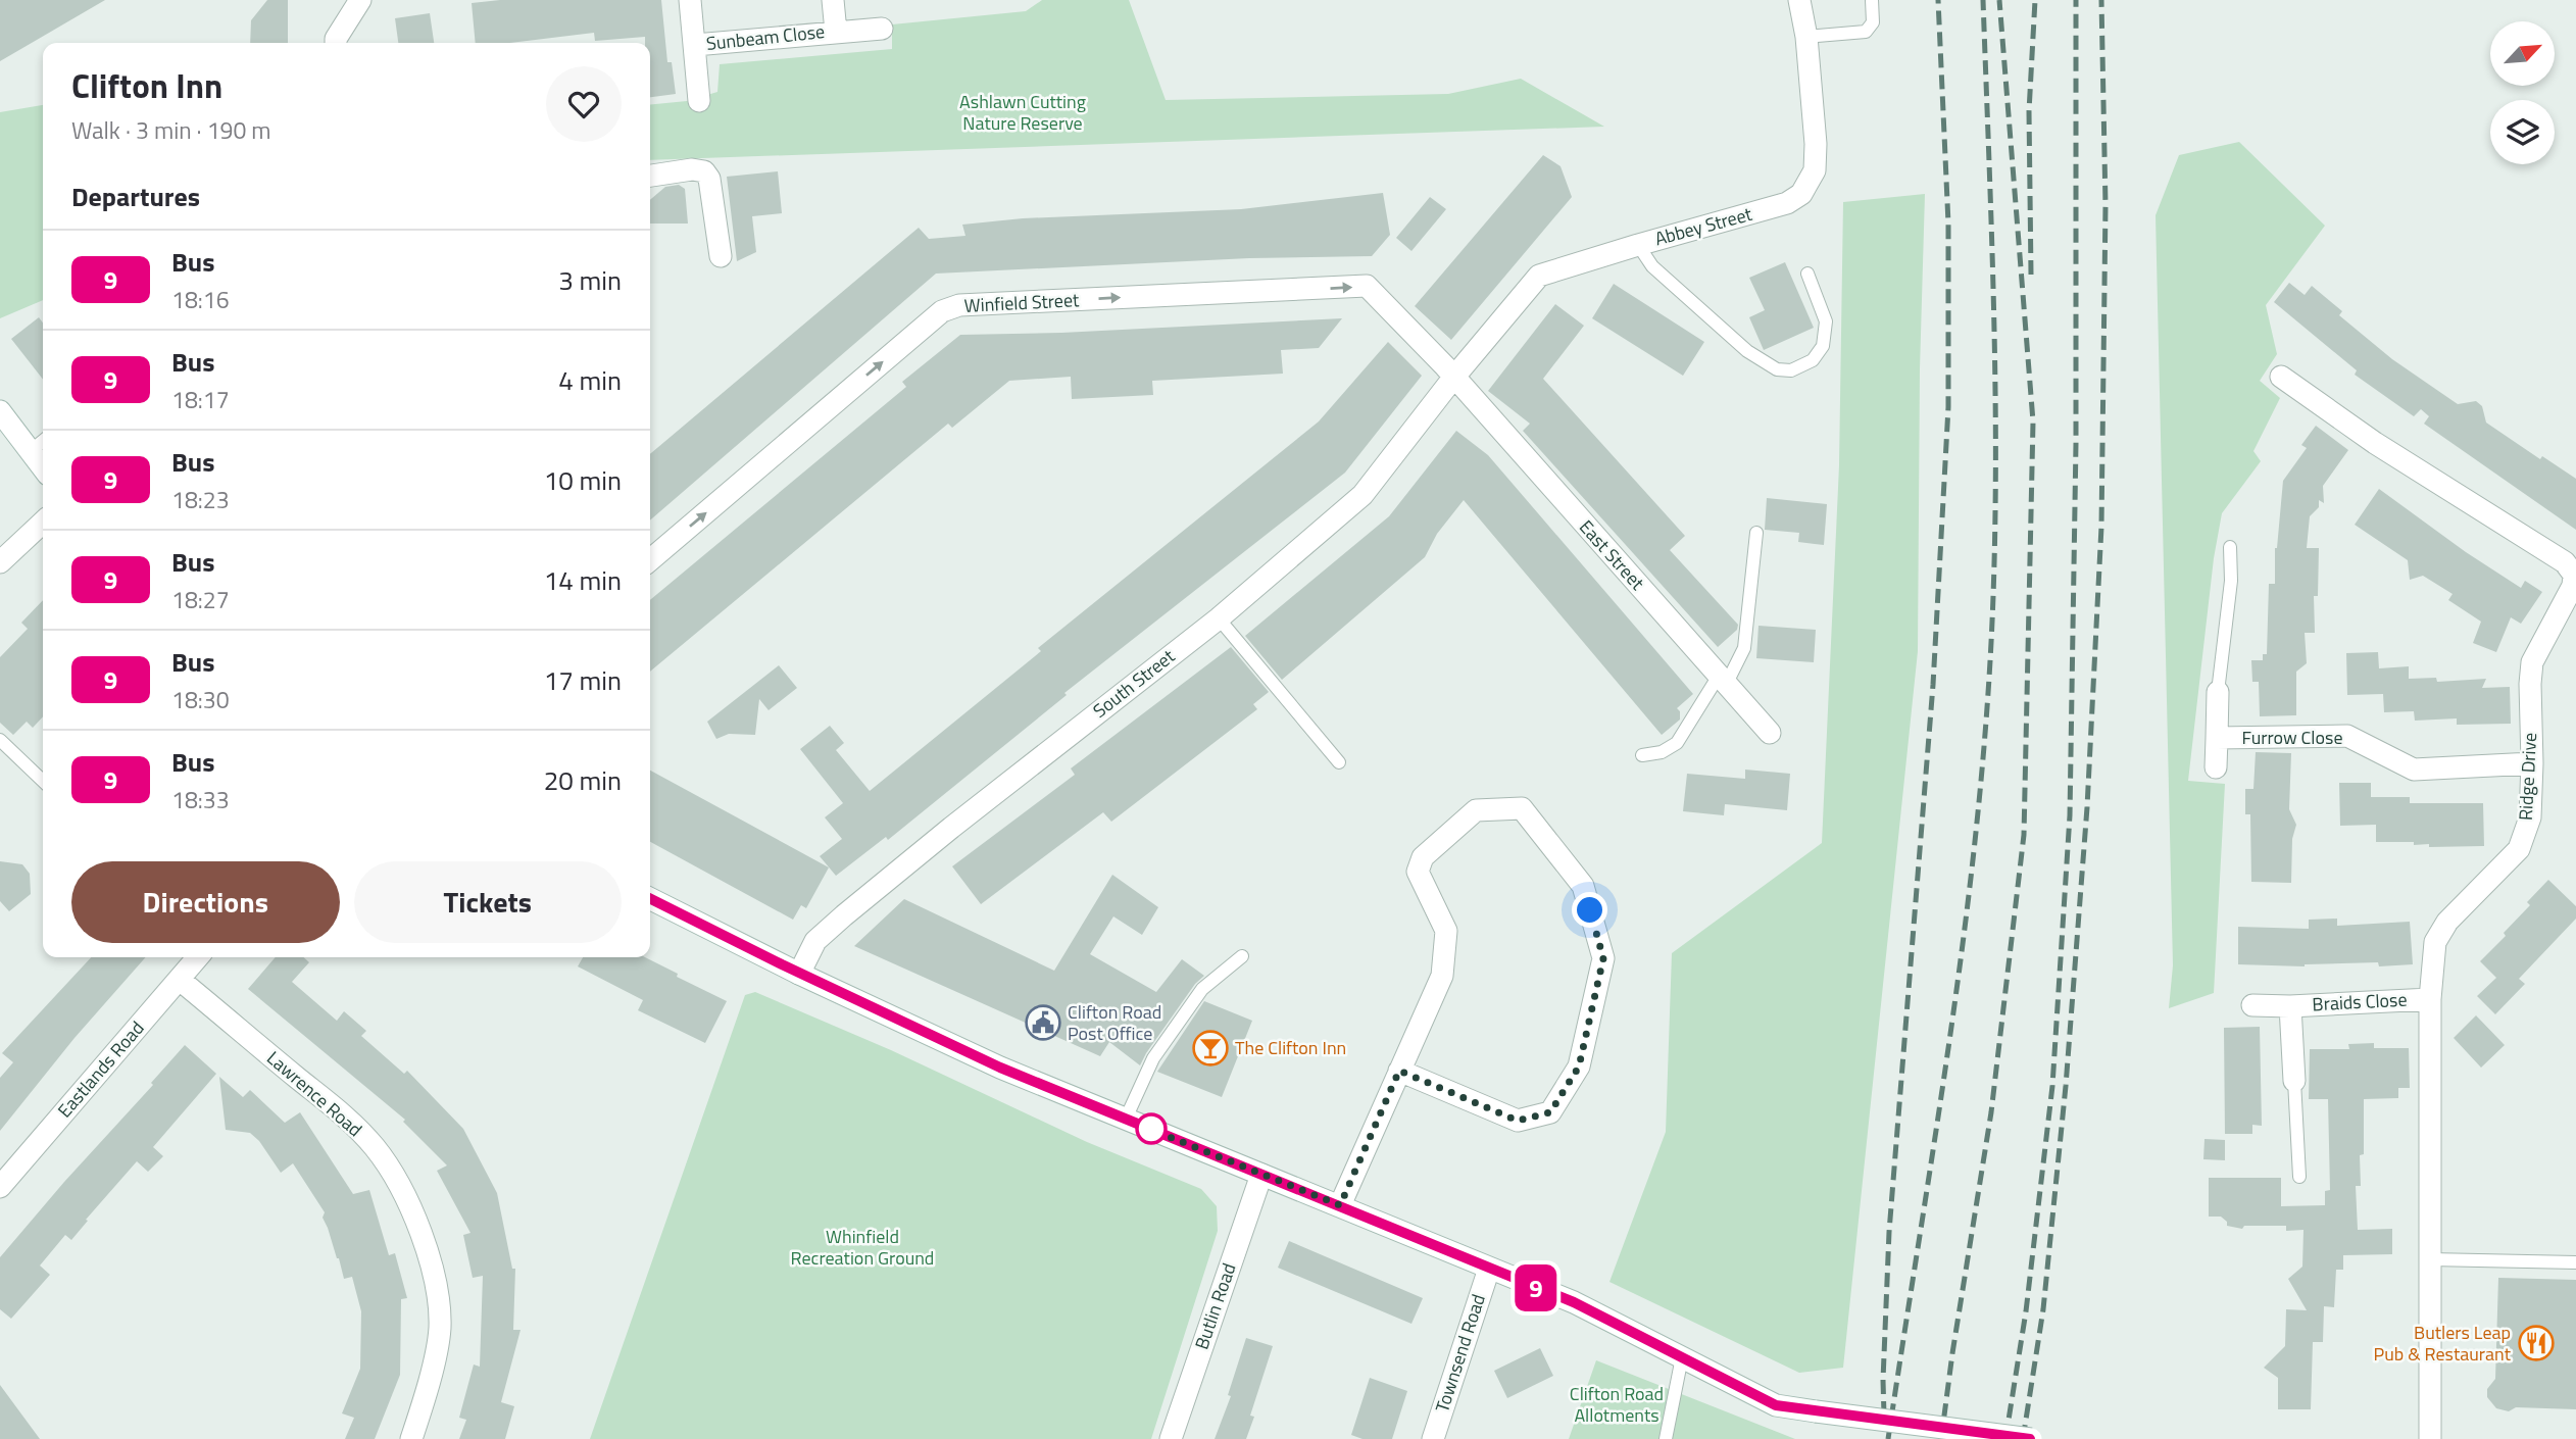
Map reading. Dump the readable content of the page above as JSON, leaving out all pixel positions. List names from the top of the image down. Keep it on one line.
{"streets":{"street":["Sunbeam Close","Abbey Street","Winfield Street","East Street","South Street","Furrow Close","Ridge Drive","Braids Close","Eastlands Road","Lawrence Road","Butlin Road","Townsend Road"]},"crossings":[["Abbey Street","Winfield Street"],["Abbey Street","East Street"],["Abbey Street","South Street"],["Winfield Street","East Street"],["Winfield Street","South Street"],["East Street","South Street"],["Furrow Close","Ridge Drive"],["Ridge Drive","Braids Close"],["Eastlands Road","Lawrence Road"]],"one_way":["Winfield Street"],"parks":["Ashlawn Cutting Nature Reserve","Whinfield Recreation Ground","Clifton Road Allotments"],"places":{"public building":["Clifton Road Post Office"],"bar":["The Clifton Inn"],"restaurant":["Butlers Leap Pub & Restaurant"]},"lines":["bus line 9"],"north":"top right","page":{"on_map":"9","heading":[["Clifton Inn","Walk · 3 min · 190 m"],"Departures"],"list":[{"mark":"9","name":"Bus","note":"18:16","value":"3 min"},{"mark":"9","name":"Bus","note":"18:17","value":"4 min"},{"mark":"9","name":"Bus","note":"18:23","value":"10 min"},{"mark":"9","name":"Bus","note":"18:27","value":"14 min"},{"mark":"9","name":"Bus","note":"18:30","value":"17 min"},{"mark":"9","name":"Bus","note":"18:33","value":"20 min"}],"buttons":["Directions","Tickets"]}}
